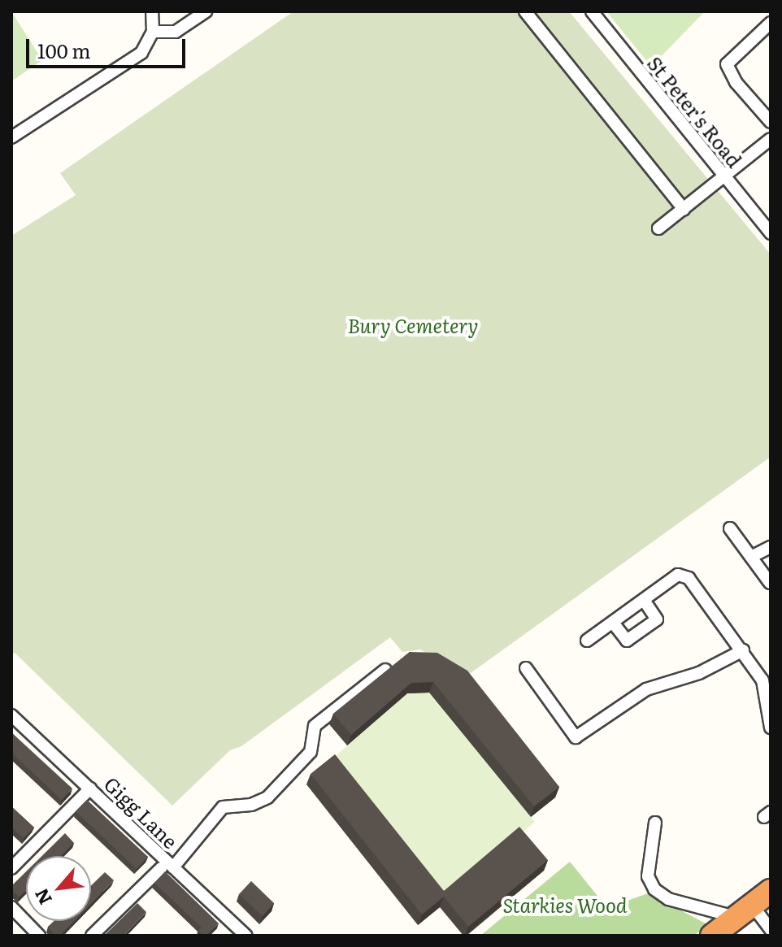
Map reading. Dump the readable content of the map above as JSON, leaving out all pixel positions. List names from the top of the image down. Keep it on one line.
{"streets":{"street":["St Peter's Road","Gigg Lane"]},"parks":["Bury Cemetery","Starkies Wood"],"scale_bar":"100 m","north":"bottom left"}
